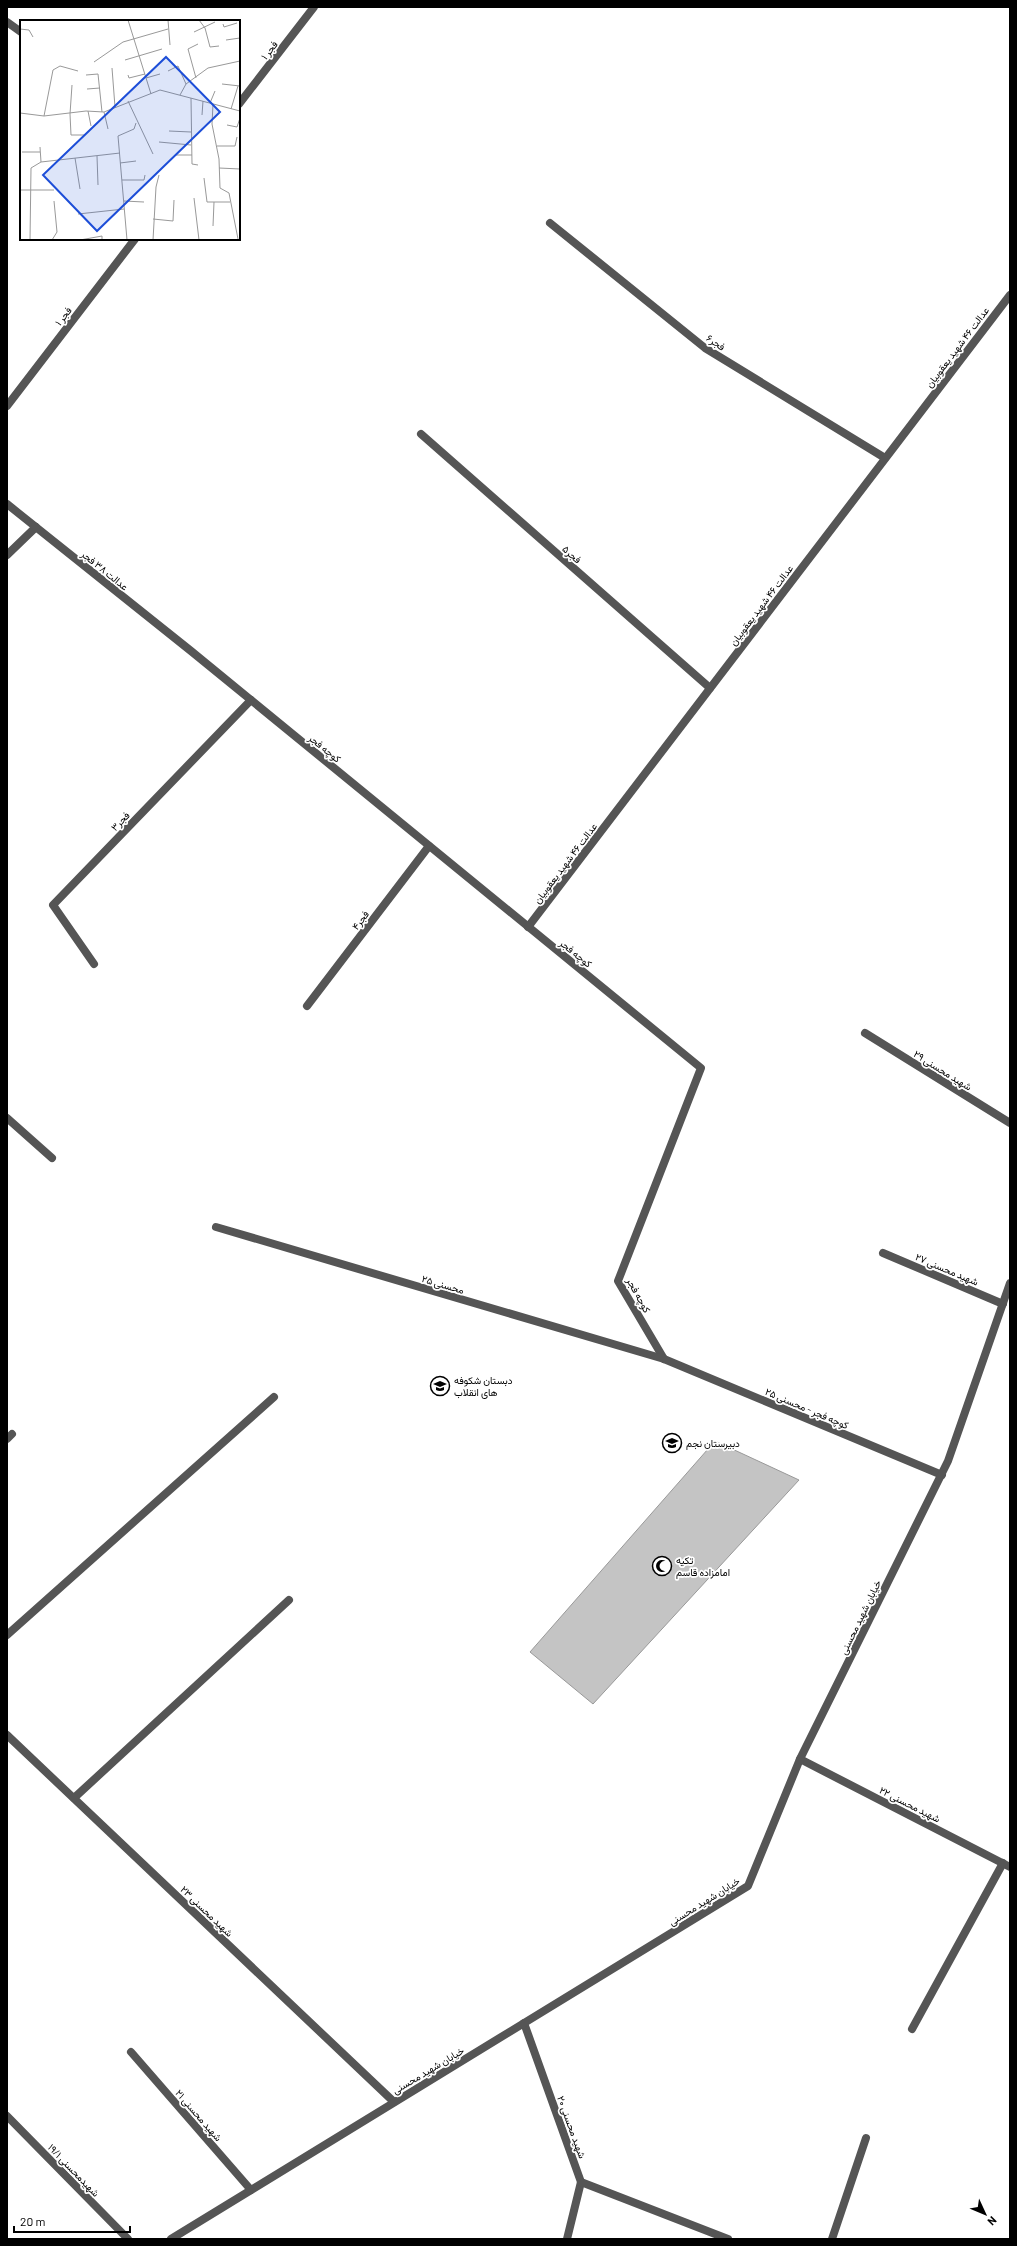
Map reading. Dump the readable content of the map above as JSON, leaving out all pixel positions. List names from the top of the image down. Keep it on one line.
{"streets":{"street":["فجر ۱","فجر۶","عدالت ۴۶ شهید یعقوبیان","فجر۵","عدالت ۳۸ فجر","کوچه فجر","فجر۳","فجر۴","شهید محسنی ۲۹","شهید محسنی ۲۷","محسنی ۲۵","کوچه فجر - محسنی ۲۵","خیابان شهید محسنی","شهید محسنی ۲۲","شهید محسنی ۲۳","شهید محسنی ۲۱","شهید محسنی ۲۰","شهیدمحسنی ۱۹/۱"]},"crossings":[["فجر۶","عدالت ۴۶ شهید یعقوبیان"],["عدالت ۴۶ شهید یعقوبیان","فجر۵"],["عدالت ۴۶ شهید یعقوبیان","کوچه فجر"],["عدالت ۳۸ فجر","کوچه فجر"],["کوچه فجر","فجر۳"],["کوچه فجر","فجر۴"],["کوچه فجر","محسنی ۲۵"],["کوچه فجر","کوچه فجر - محسنی ۲۵"],["شهید محسنی ۲۷","خیابان شهید محسنی"],["محسنی ۲۵","کوچه فجر - محسنی ۲۵"],["کوچه فجر - محسنی ۲۵","خیابان شهید محسنی"],["خیابان شهید محسنی","شهید محسنی ۲۲"],["خیابان شهید محسنی","شهید محسنی ۲۳"],["خیابان شهید محسنی","شهید محسنی ۲۱"],["خیابان شهید محسنی","شهید محسنی ۲۰"]],"places":{"school or university":["دبستان شکوفه های انقلاب","دبیرستان نجم"],"mosque":["تکیه امامزاده قاسم"]},"scale_bar":"20 m","north":"bottom right"}
